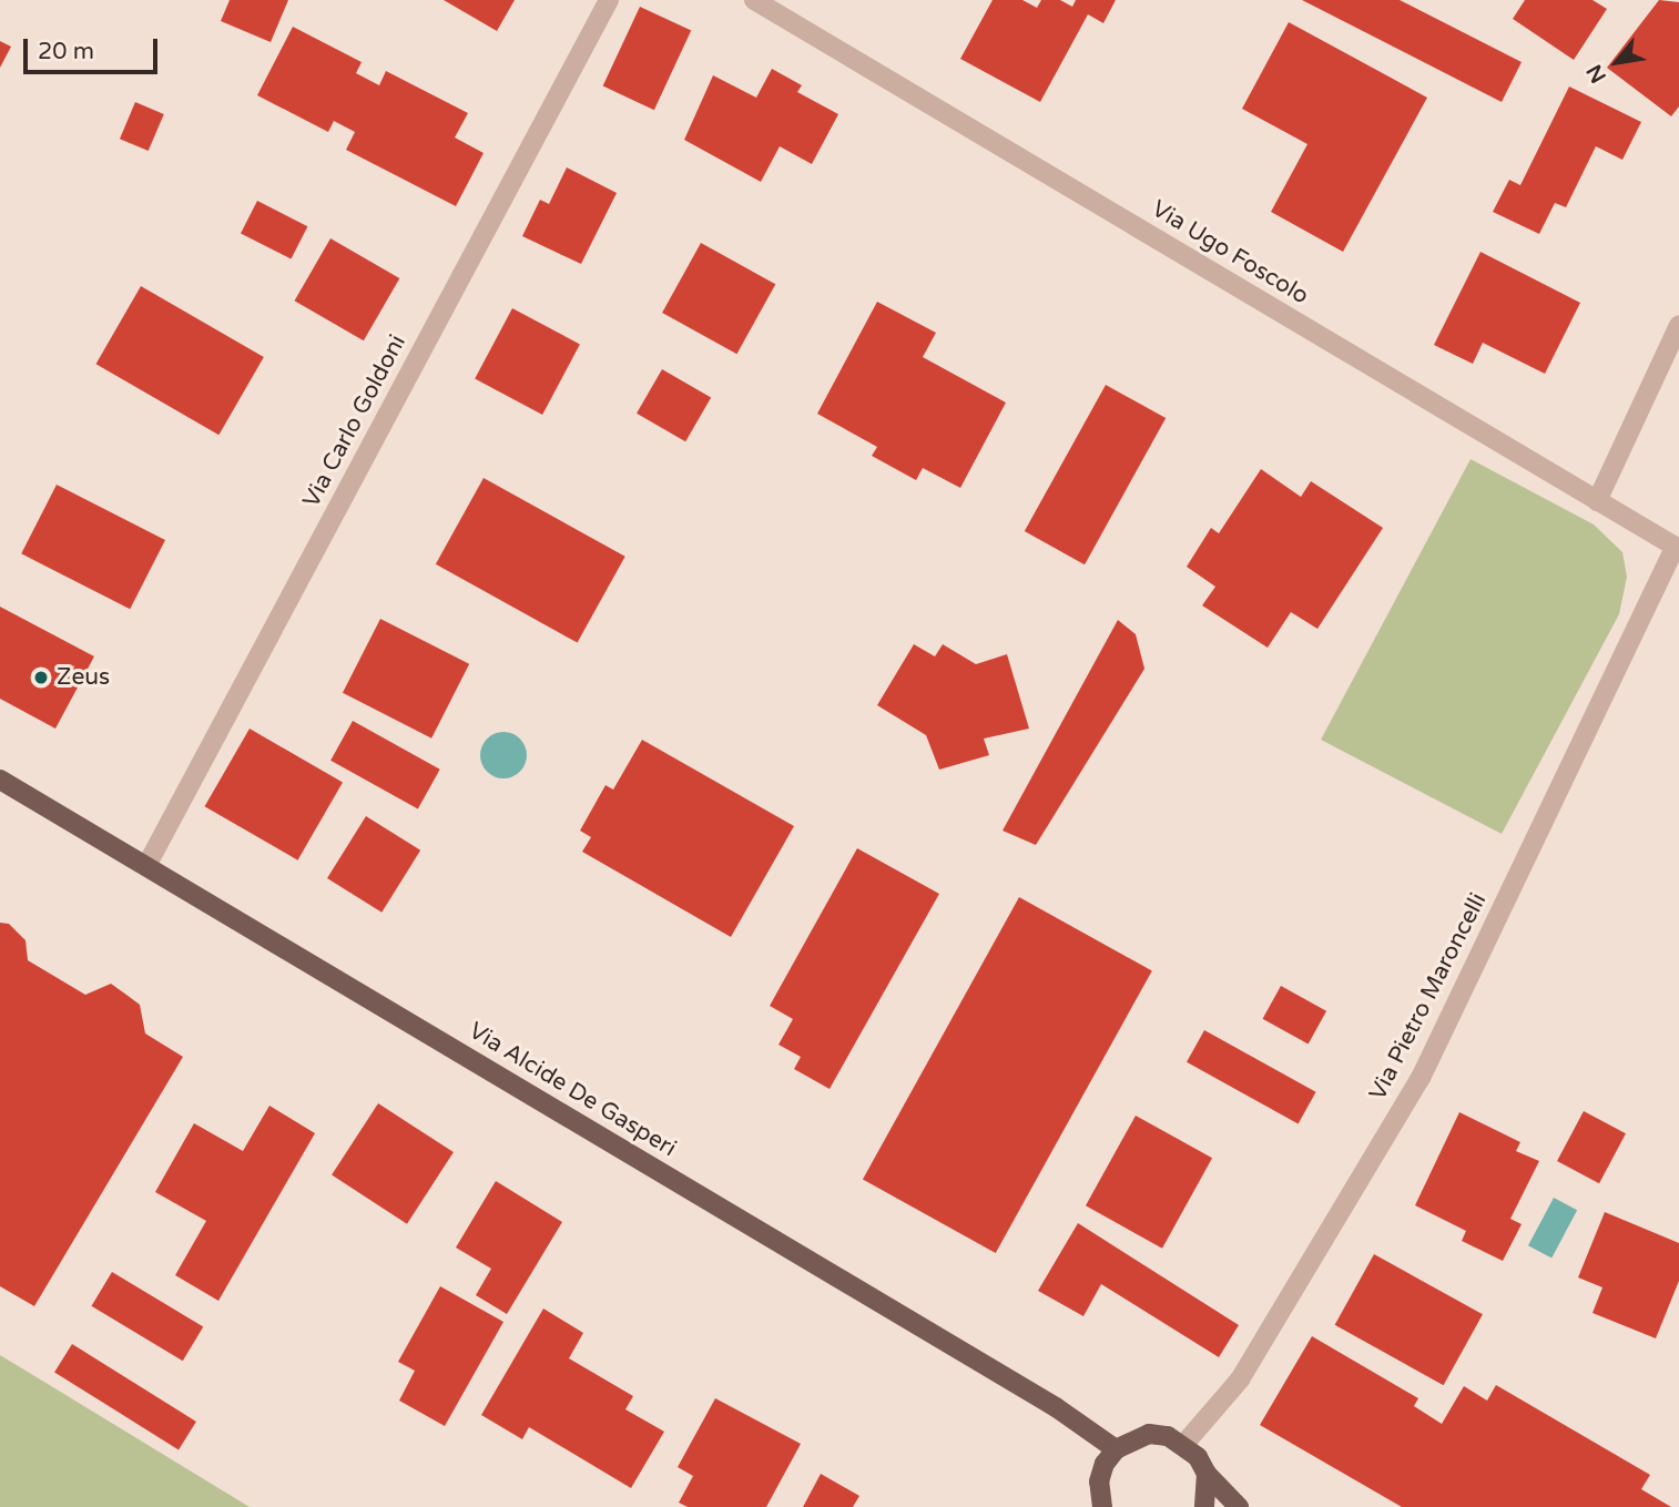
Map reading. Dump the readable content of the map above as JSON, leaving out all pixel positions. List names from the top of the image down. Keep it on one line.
{"streets":{"main road":["Via Alcide De Gasperi"],"street":["Via Ugo Foscolo","Via Carlo Goldoni","Via Pietro Maroncelli"]},"crossings":[["Via Ugo Foscolo","Via Pietro Maroncelli"],["Via Carlo Goldoni","Via Alcide De Gasperi"]],"places":["Zeus"],"scale_bar":"20 m","north":"bottom left"}
